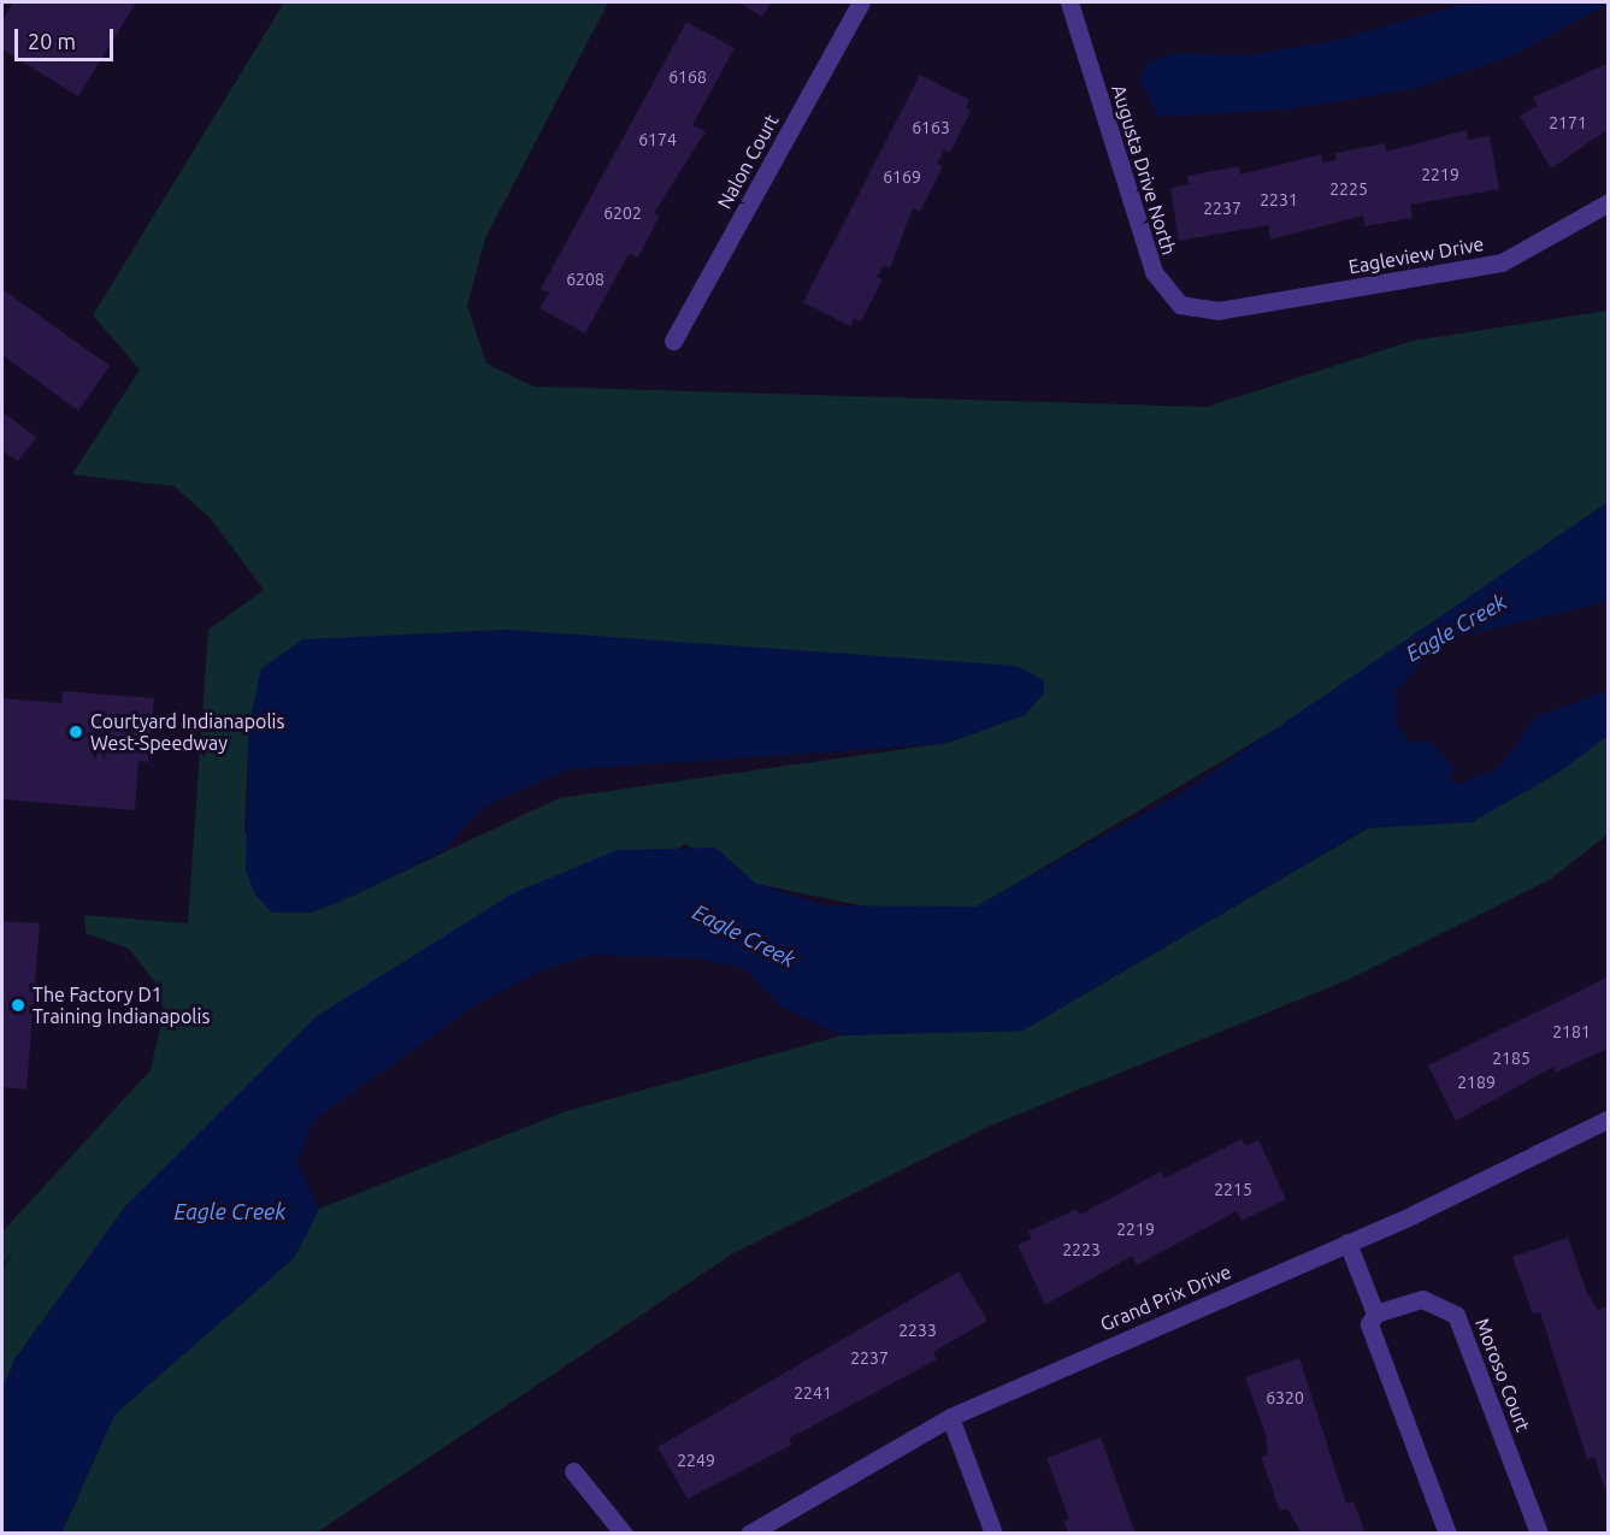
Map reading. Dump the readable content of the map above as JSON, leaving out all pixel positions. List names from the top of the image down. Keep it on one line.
{"streets":{"street":["Nalon Court","Augusta Drive North","Eagleview Drive","Grand Prix Drive","Moroso Court"]},"crossings":[["Augusta Drive North","Eagleview Drive"]],"water":["Eagle Creek"],"places":["Courtyard Indianapolis West-Speedway","The Factory D1 Training Indianapolis"],"house_numbers":["6168","2171","6163","6174","2219","6169","2225","2231","2237","6202","6208","2181","2185","2189","2215","2219","2223","2233","2237","2241","6320","2249"],"scale_bar":"20 m"}
